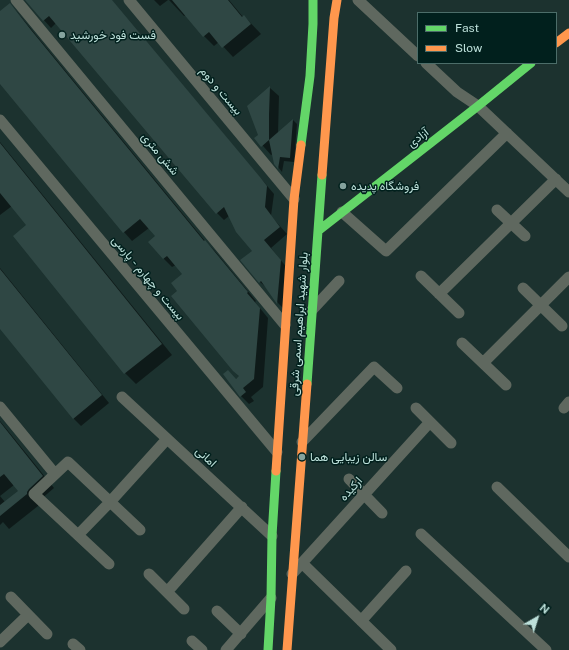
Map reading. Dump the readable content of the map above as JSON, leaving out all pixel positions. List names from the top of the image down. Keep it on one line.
{"streets":{"main road":["آزادی","بلوار شهید ابراهیم اسمی شرقی"],"street":["بیست و دوم","شش متری","بیست و چهارم - پارسی","امانی","ارکیده"]},"crossings":[["بیست و دوم","بلوار شهید ابراهیم اسمی شرقی"],["آزادی","بلوار شهید ابراهیم اسمی شرقی"],["شش متری","بلوار شهید ابراهیم اسمی شرقی"],["بیست و چهارم - پارسی","بلوار شهید ابراهیم اسمی شرقی"],["بلوار شهید ابراهیم اسمی شرقی","امانی"],["بلوار شهید ابراهیم اسمی شرقی","ارکیده"]],"places":["فست فود خورشید","فروشگاه پدیده","سالن زیبایی هما"],"legend":["Fast","Slow"],"north":"top right"}
